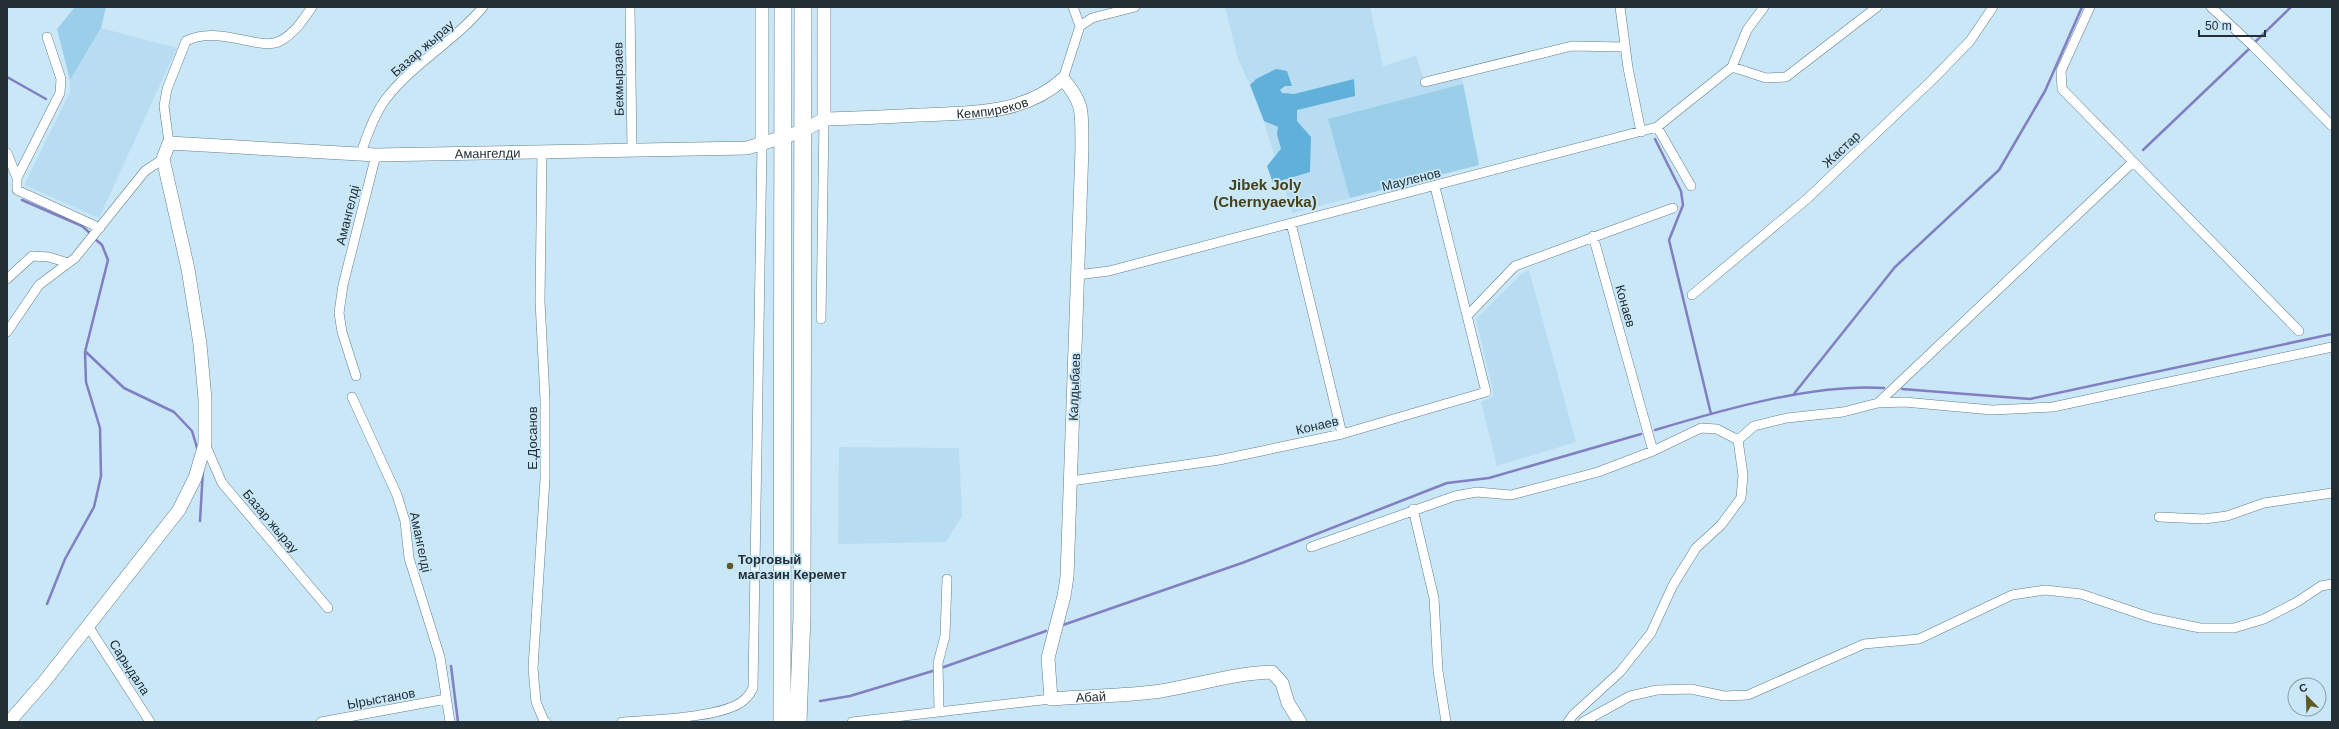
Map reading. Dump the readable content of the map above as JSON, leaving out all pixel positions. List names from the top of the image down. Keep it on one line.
{"streets":{"main road":["Кемпиреков","Амангелди","Калдыбаев","Абай"],"street":["Базар жырау","Бекмырзаев","Жастар","Мауленов","Амангелді","Конаев","Е.Досанов","Сарыдала","Ырыстанов"]},"crossings":[["Базар жырау","Амангелди"],["Бекмырзаев","Амангелди"],["Кемпиреков","Амангелди"],["Кемпиреков","Калдыбаев"],["Амангелди","Амангелді"],["Амангелди","Е.Досанов"],["Мауленов","Конаев"],["Мауленов","Калдыбаев"],["Амангелді","Ырыстанов"],["Конаев","Калдыбаев"],["Калдыбаев","Абай"]],"districts":["Jibek Joly (Chernyaevka)"],"places":["Торговый магазин Керемет"],"scale_bar":"50 m","north":"top left"}
